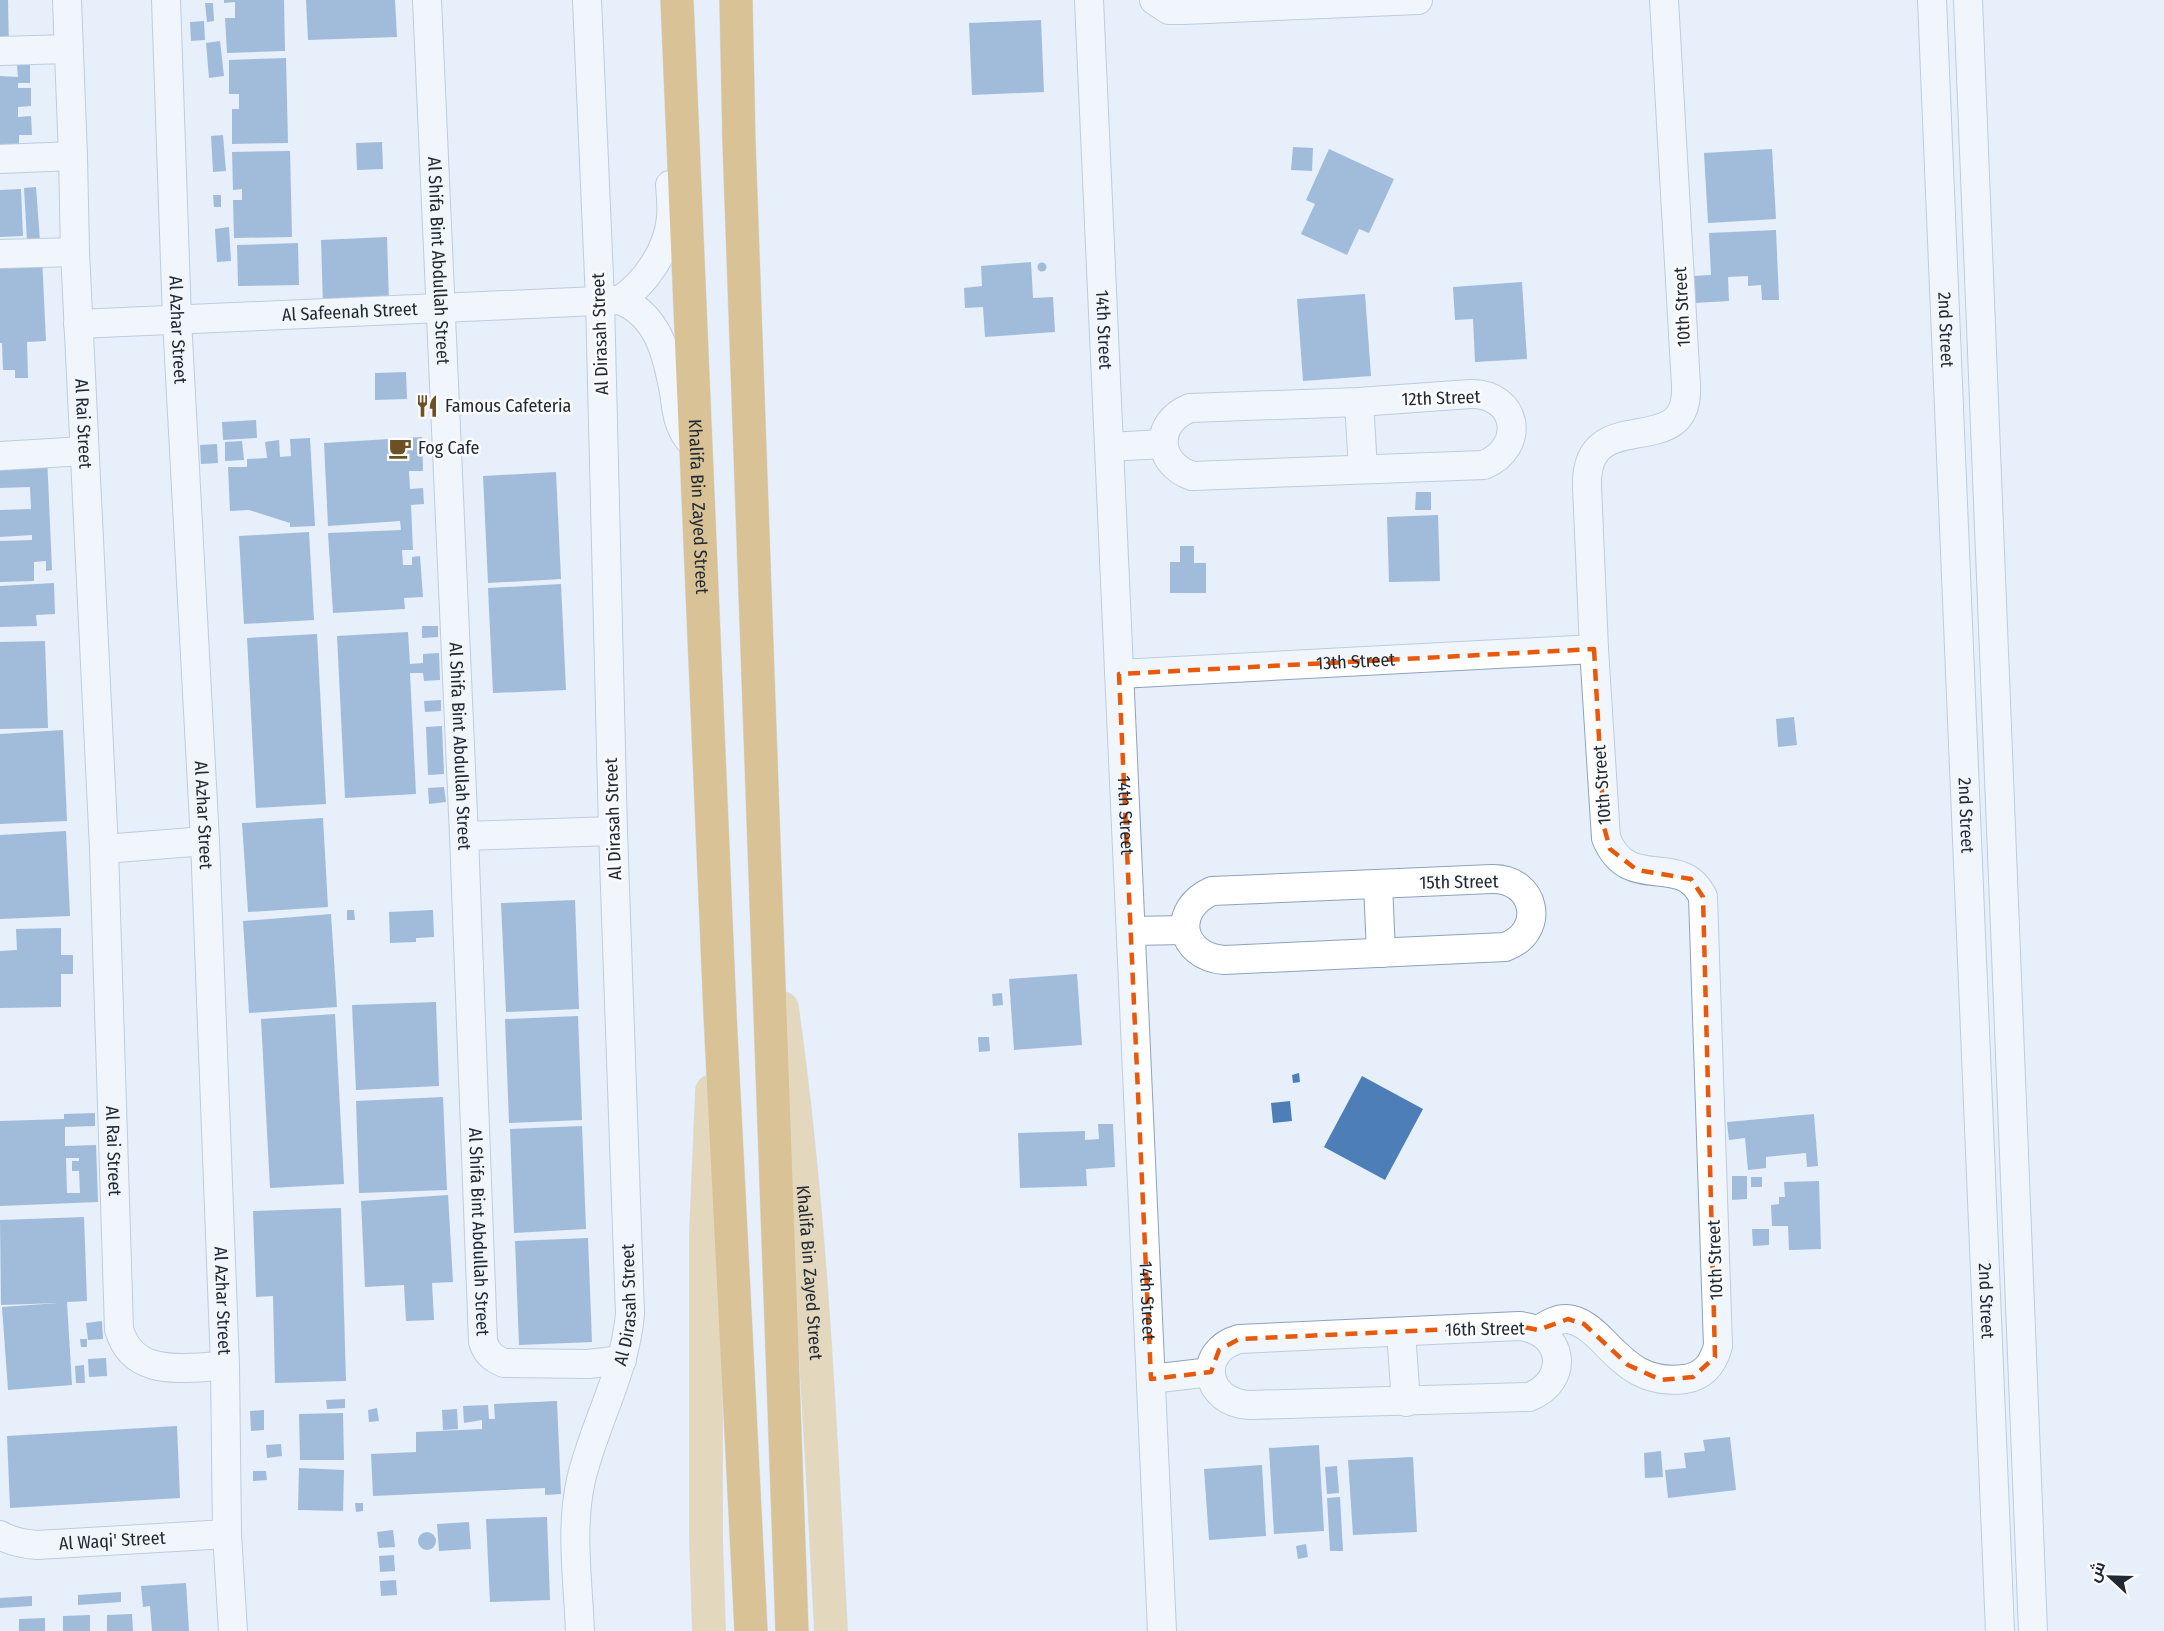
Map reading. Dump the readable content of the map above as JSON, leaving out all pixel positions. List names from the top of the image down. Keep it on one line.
{"streets":{"highway":["Khalifa Bin Zayed Street"],"street":["Al Shifa Bint Abdullah Street","10th Street","Al Safeenah Street","Al Azhar Street","14th Street","2nd Street","Al Dirasah Street","12th Street","Al Rai Street","13th Street","15th Street","16th Street","Al Waqi' Street"]},"crossings":[["Al Shifa Bint Abdullah Street","Al Safeenah Street"],["Al Shifa Bint Abdullah Street","Al Dirasah Street"],["10th Street","13th Street"],["10th Street","16th Street"],["Al Safeenah Street","Al Azhar Street"],["Al Safeenah Street","Al Dirasah Street"],["Al Safeenah Street","Al Rai Street"],["Al Azhar Street","Al Rai Street"],["Al Azhar Street","Al Waqi' Street"],["14th Street","13th Street"]],"places":{"restaurant":["Famous Cafeteria"],"cafe":["Fog Cafe"]},"north":"left"}
